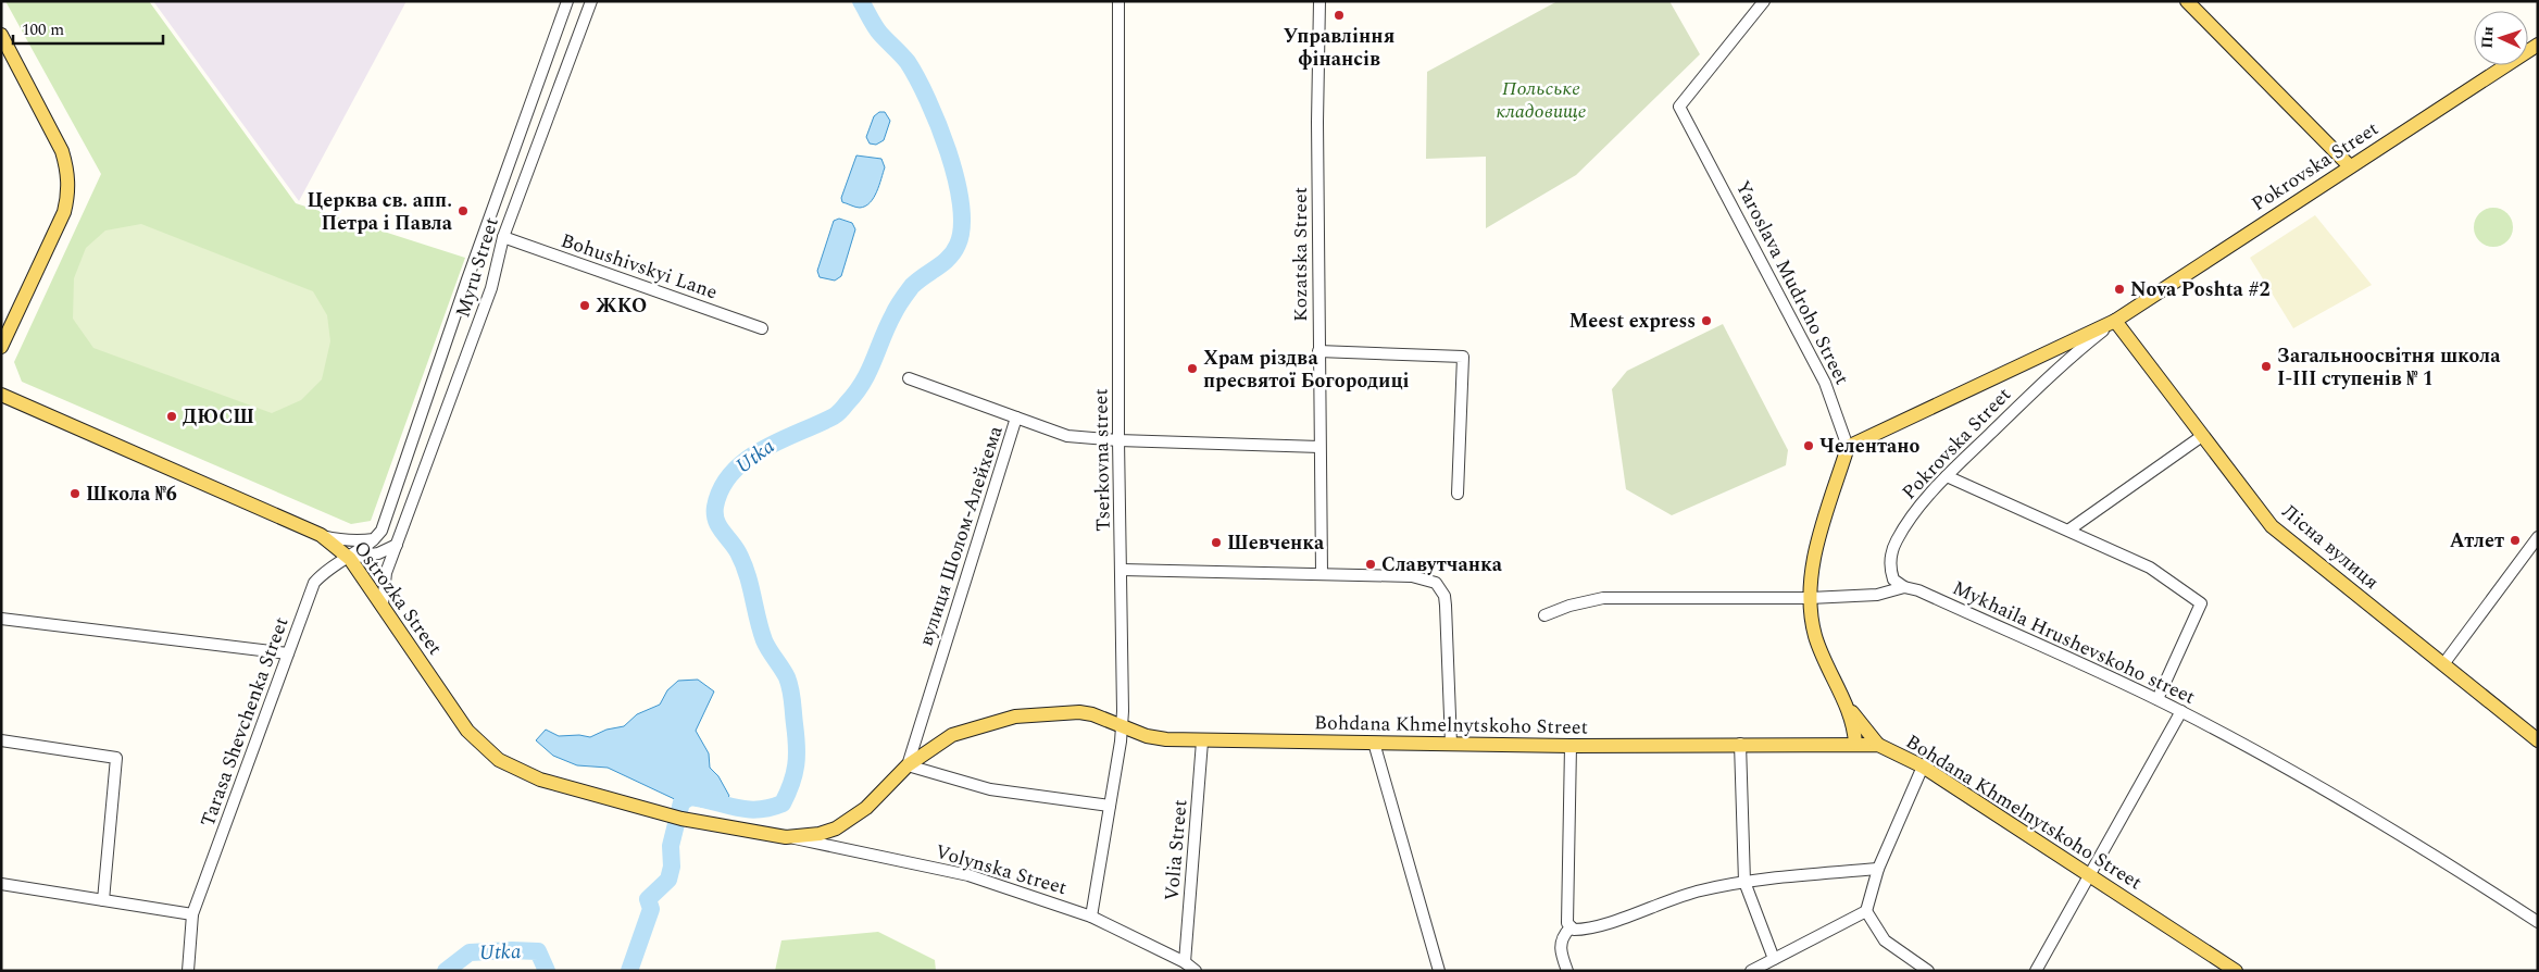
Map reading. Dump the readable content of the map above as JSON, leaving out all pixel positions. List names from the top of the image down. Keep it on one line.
{"streets":{"main road":["Pokrovska Street","Лісна вулиця","Ostrozka Street","Bohdana Khmelnytskoho Street"],"street":["Kozatska Street","Bohushivskyi Lane","Myru Street","Yaroslava Mudroho Street","Tserkovna street","вулиця Шолом-Алейхема","Mykhaila Hrushevskoho street","Tarasa Shevchenka Street","Volia Street","Volynska Street"]},"crossings":[["Pokrovska Street","Yaroslava Mudroho Street"],["Pokrovska Street","Лісна вулиця"],["Pokrovska Street","Mykhaila Hrushevskoho street"],["Kozatska Street","вулиця Шолом-Алейхема"],["Bohushivskyi Lane","Myru Street"],["Myru Street","Ostrozka Street"],["Myru Street","Tarasa Shevchenka Street"],["Tserkovna street","вулиця Шолом-Алейхема"],["Tserkovna street","Bohdana Khmelnytskoho Street"],["Tserkovna street","Volynska Street"],["вулиця Шолом-Алейхема","Bohdana Khmelnytskoho Street"],["Ostrozka Street","Tarasa Shevchenka Street"],["Ostrozka Street","Bohdana Khmelnytskoho Street"],["Bohdana Khmelnytskoho Street","Volia Street"],["Bohdana Khmelnytskoho Street","Volynska Street"],["Volia Street","Volynska Street"]],"water":["Utka"],"parks":["Польське кладовище"],"places":["Управління фінансів","Церква св. апп. Петра і Павла","Nova Poshta #2","ЖКО","Meest express","Загальноосвітня школа І-ІІІ ступенів № 1","Храм різдва пресвятої Богородиці","ДЮСШ","Челентано","Школа №6","Атлет","Шевченка","Славутчанка"],"scale_bar":"100 m","north":"left"}
